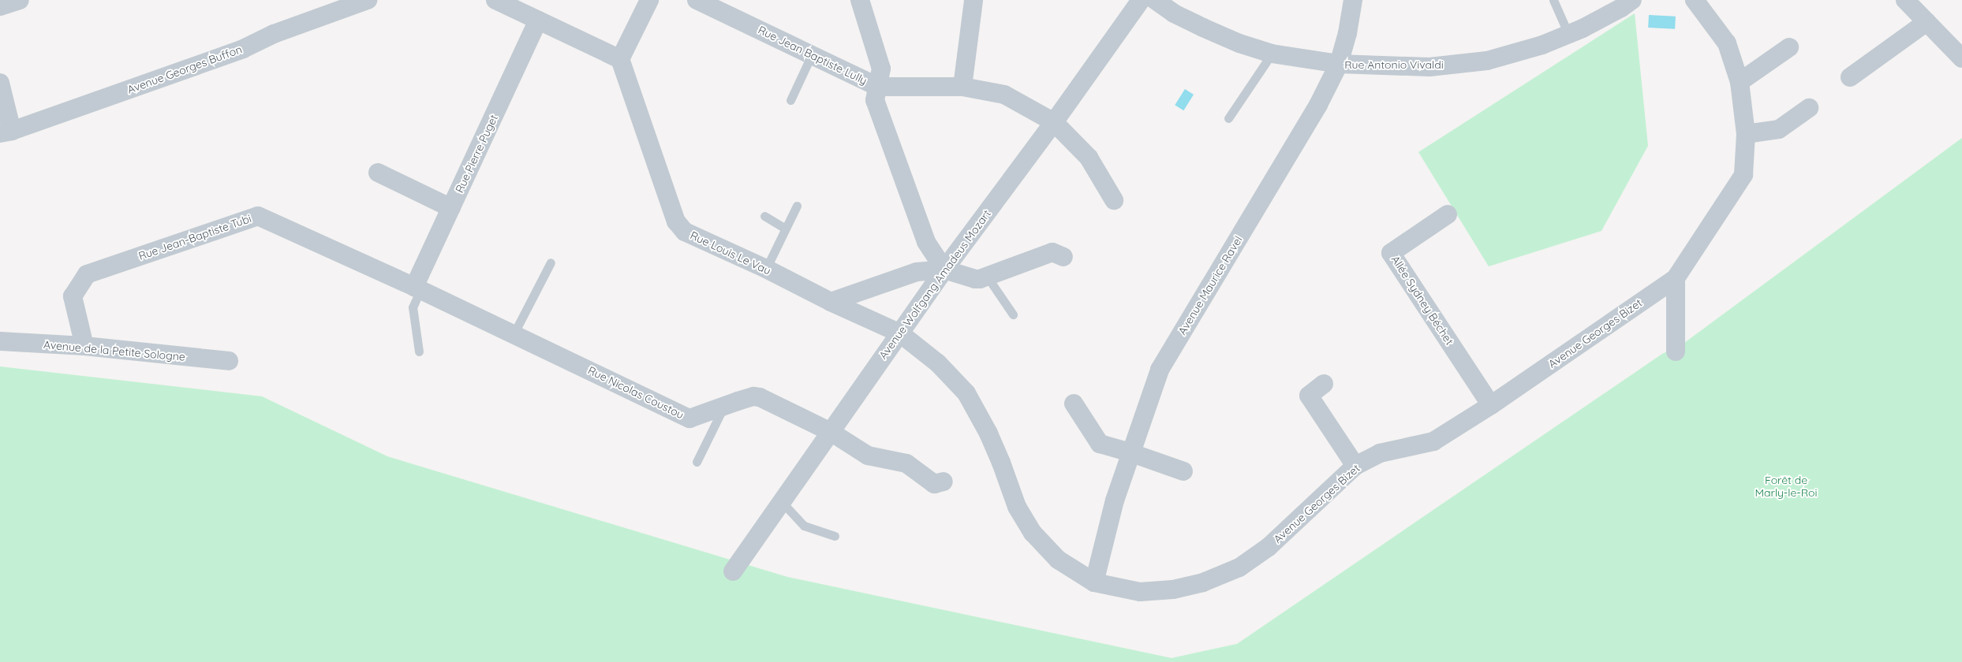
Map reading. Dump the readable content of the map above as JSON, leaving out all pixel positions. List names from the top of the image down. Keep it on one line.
{"streets":{"street":["Rue Jean Baptiste Lully","Rue Antonio Vivaldi","Avenue Georges Buffon","Rue Pierre Puget","Rue Jean-Baptiste Tubi","Rue Louis Le Vau","Avenue Wolfgang Amadeus Mozart","Avenue Maurice Ravel","Allée Sydney Béchet","Avenue Georges Bizet","Avenue de la Petite Sologne","Rue Nicolas Coustou"]},"crossings":[["Rue Jean Baptiste Lully","Avenue Wolfgang Amadeus Mozart"],["Rue Antonio Vivaldi","Avenue Maurice Ravel"],["Rue Pierre Puget","Rue Jean-Baptiste Tubi"],["Rue Pierre Puget","Rue Nicolas Coustou"],["Rue Jean-Baptiste Tubi","Avenue de la Petite Sologne"],["Rue Jean-Baptiste Tubi","Rue Nicolas Coustou"],["Rue Louis Le Vau","Avenue Wolfgang Amadeus Mozart"],["Rue Louis Le Vau","Avenue Georges Bizet"],["Avenue Wolfgang Amadeus Mozart","Avenue Georges Bizet"],["Avenue Wolfgang Amadeus Mozart","Rue Nicolas Coustou"],["Avenue Maurice Ravel","Avenue Georges Bizet"],["Allée Sydney Béchet","Avenue Georges Bizet"]],"parks":["Forêt de Marly-le-Roi"]}
